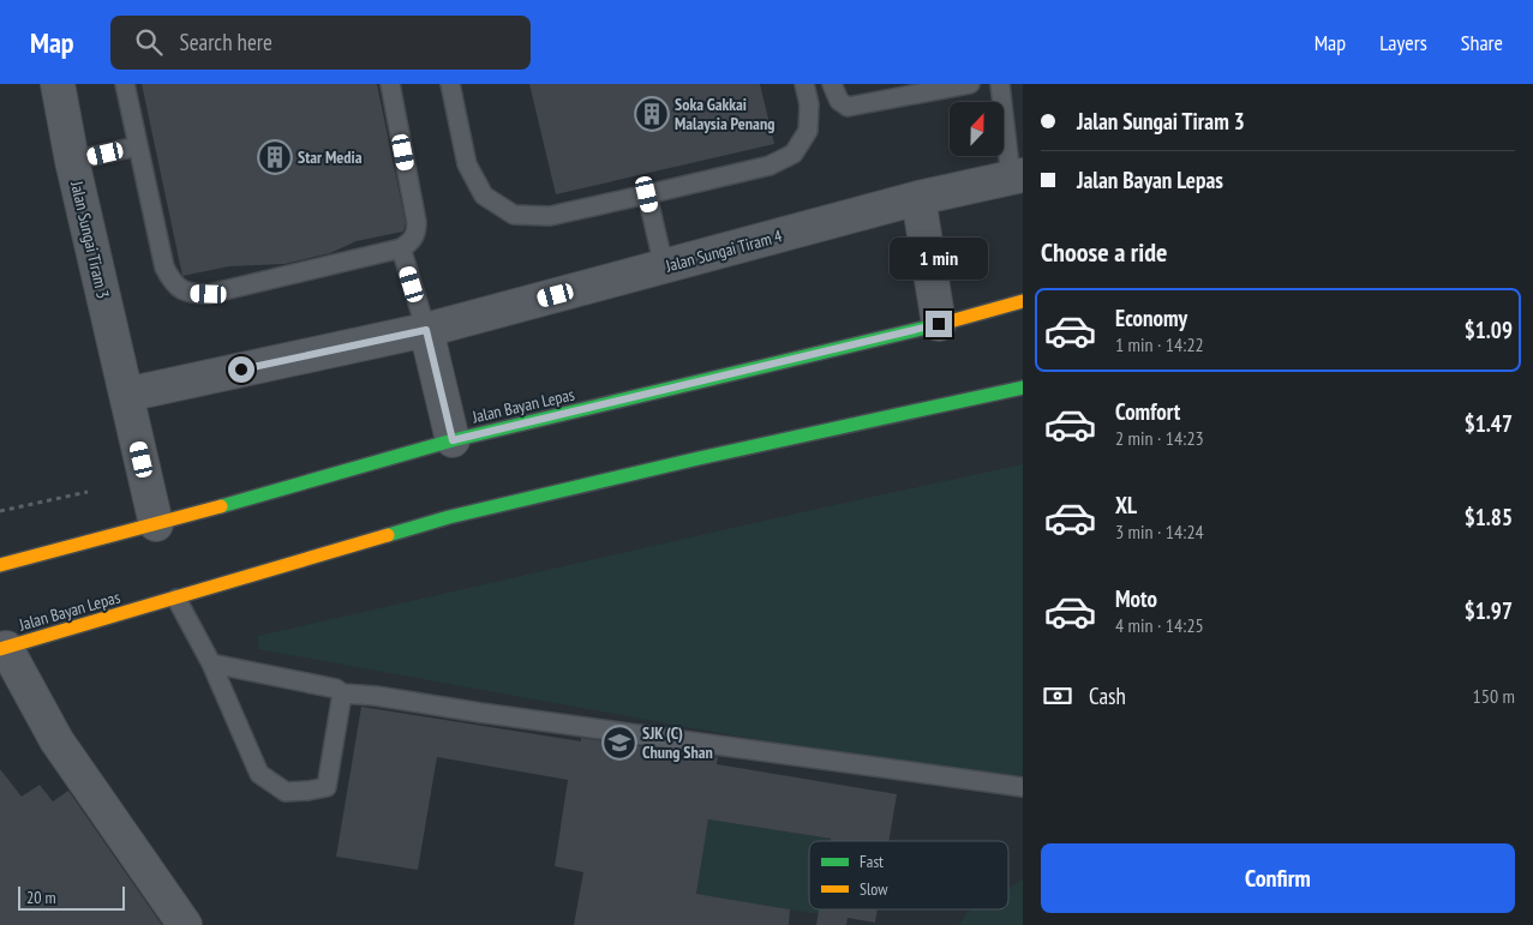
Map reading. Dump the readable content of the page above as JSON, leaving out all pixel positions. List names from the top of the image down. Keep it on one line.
{"streets":{"highway":["Jalan Bayan Lepas"],"street":["Jalan Sungai Tiram 3","Jalan Sungai Tiram 4"]},"crossings":[["Jalan Sungai Tiram 3","Jalan Bayan Lepas"]],"places":{"building":["Soka Gakkai Malaysia Penang","Star Media"],"school or university":["SJK (C) Chung Shan"]},"legend":["Fast","Slow"],"scale_bar":"20 m","north":"top","page":{"header":"Map","search":"Search here","nav":["Map","Layers","Share"],"banner":["Jalan Sungai Tiram 3","Jalan Bayan Lepas"],"heading":"Choose a ride","bubble":"1 min","list":[{"name":"Economy","note":"1 min · 14:22","value":"$1.09"},{"name":"Comfort","note":"2 min · 14:23","value":"$1.47"},{"name":"XL","note":"3 min · 14:24","value":"$1.85"},{"name":"Moto","note":"4 min · 14:25","value":"$1.97"}],"pay":["Cash","150 m"],"buttons":"Confirm","scale":"20 m"}}
